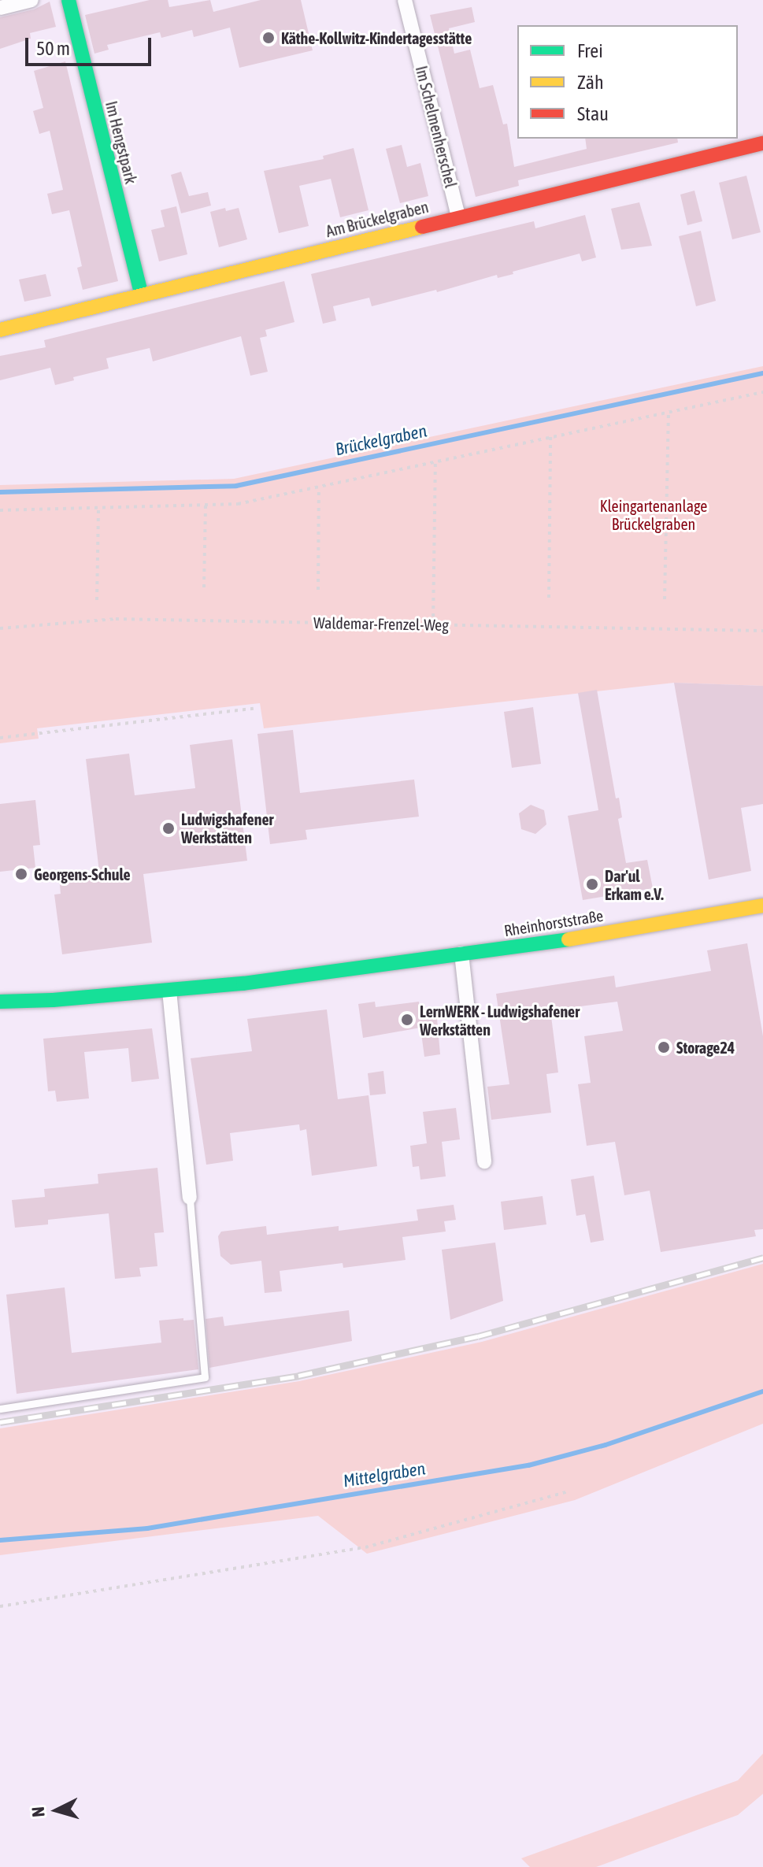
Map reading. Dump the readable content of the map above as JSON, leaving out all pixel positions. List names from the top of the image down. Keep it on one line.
{"streets":{"street":["Im Schelmenherschel","Im Hengstpark","Am Brückelgraben","Rheinhorststraße"],"path":["Waldemar-Frenzel-Weg"]},"crossings":[["Im Schelmenherschel","Am Brückelgraben"],["Im Hengstpark","Am Brückelgraben"]],"water":["Brückelgraben","Mittelgraben"],"parks":["Kleingartenanlage Brückelgraben"],"places":["Käthe-Kollwitz-Kindertagesstätte","Ludwigshafener Werkstätten","Georgens-Schule","Dar'ul Erkam e.V.","LernWERK - Ludwigshafener Werkstätten","Storage24"],"legend":["Frei","Zäh","Stau"],"scale_bar":"50 m","north":"left"}
